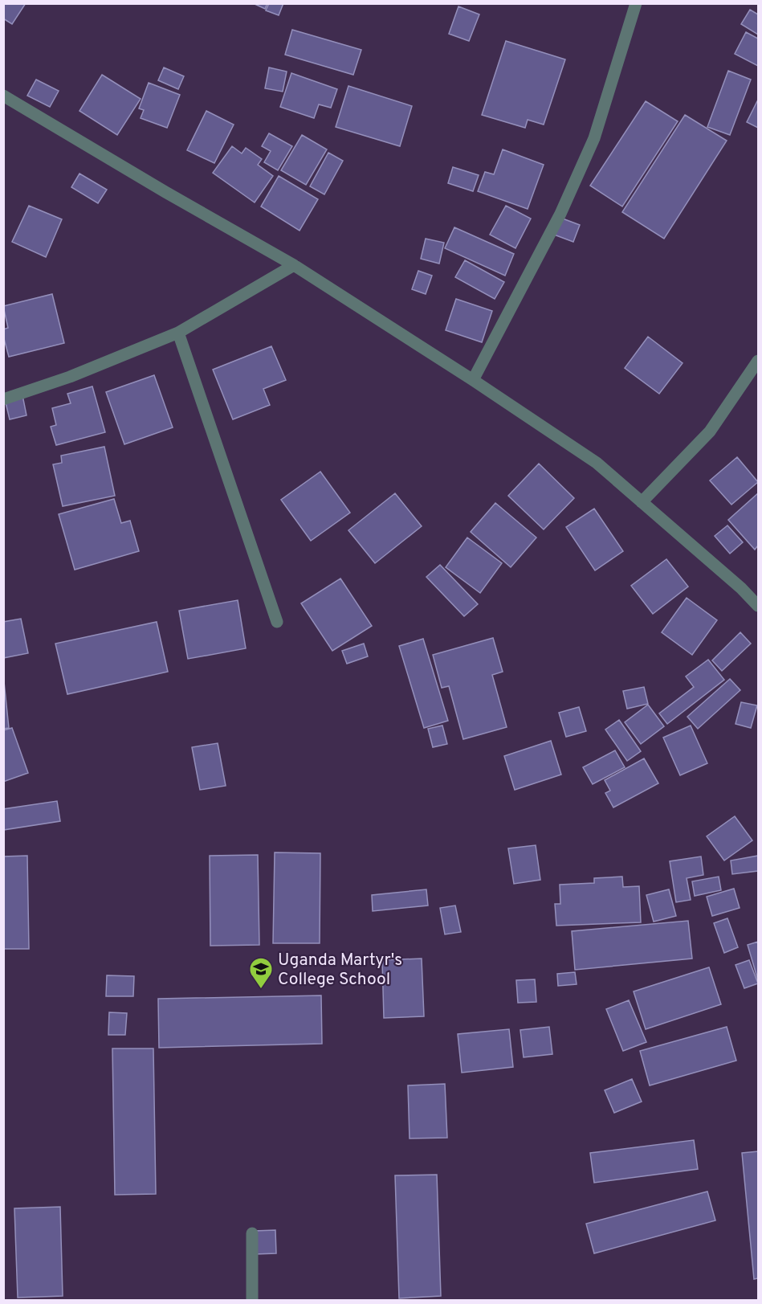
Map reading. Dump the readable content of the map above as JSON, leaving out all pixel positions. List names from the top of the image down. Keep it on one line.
{"places":{"school or university":["Uganda Martyr's College School"]}}
